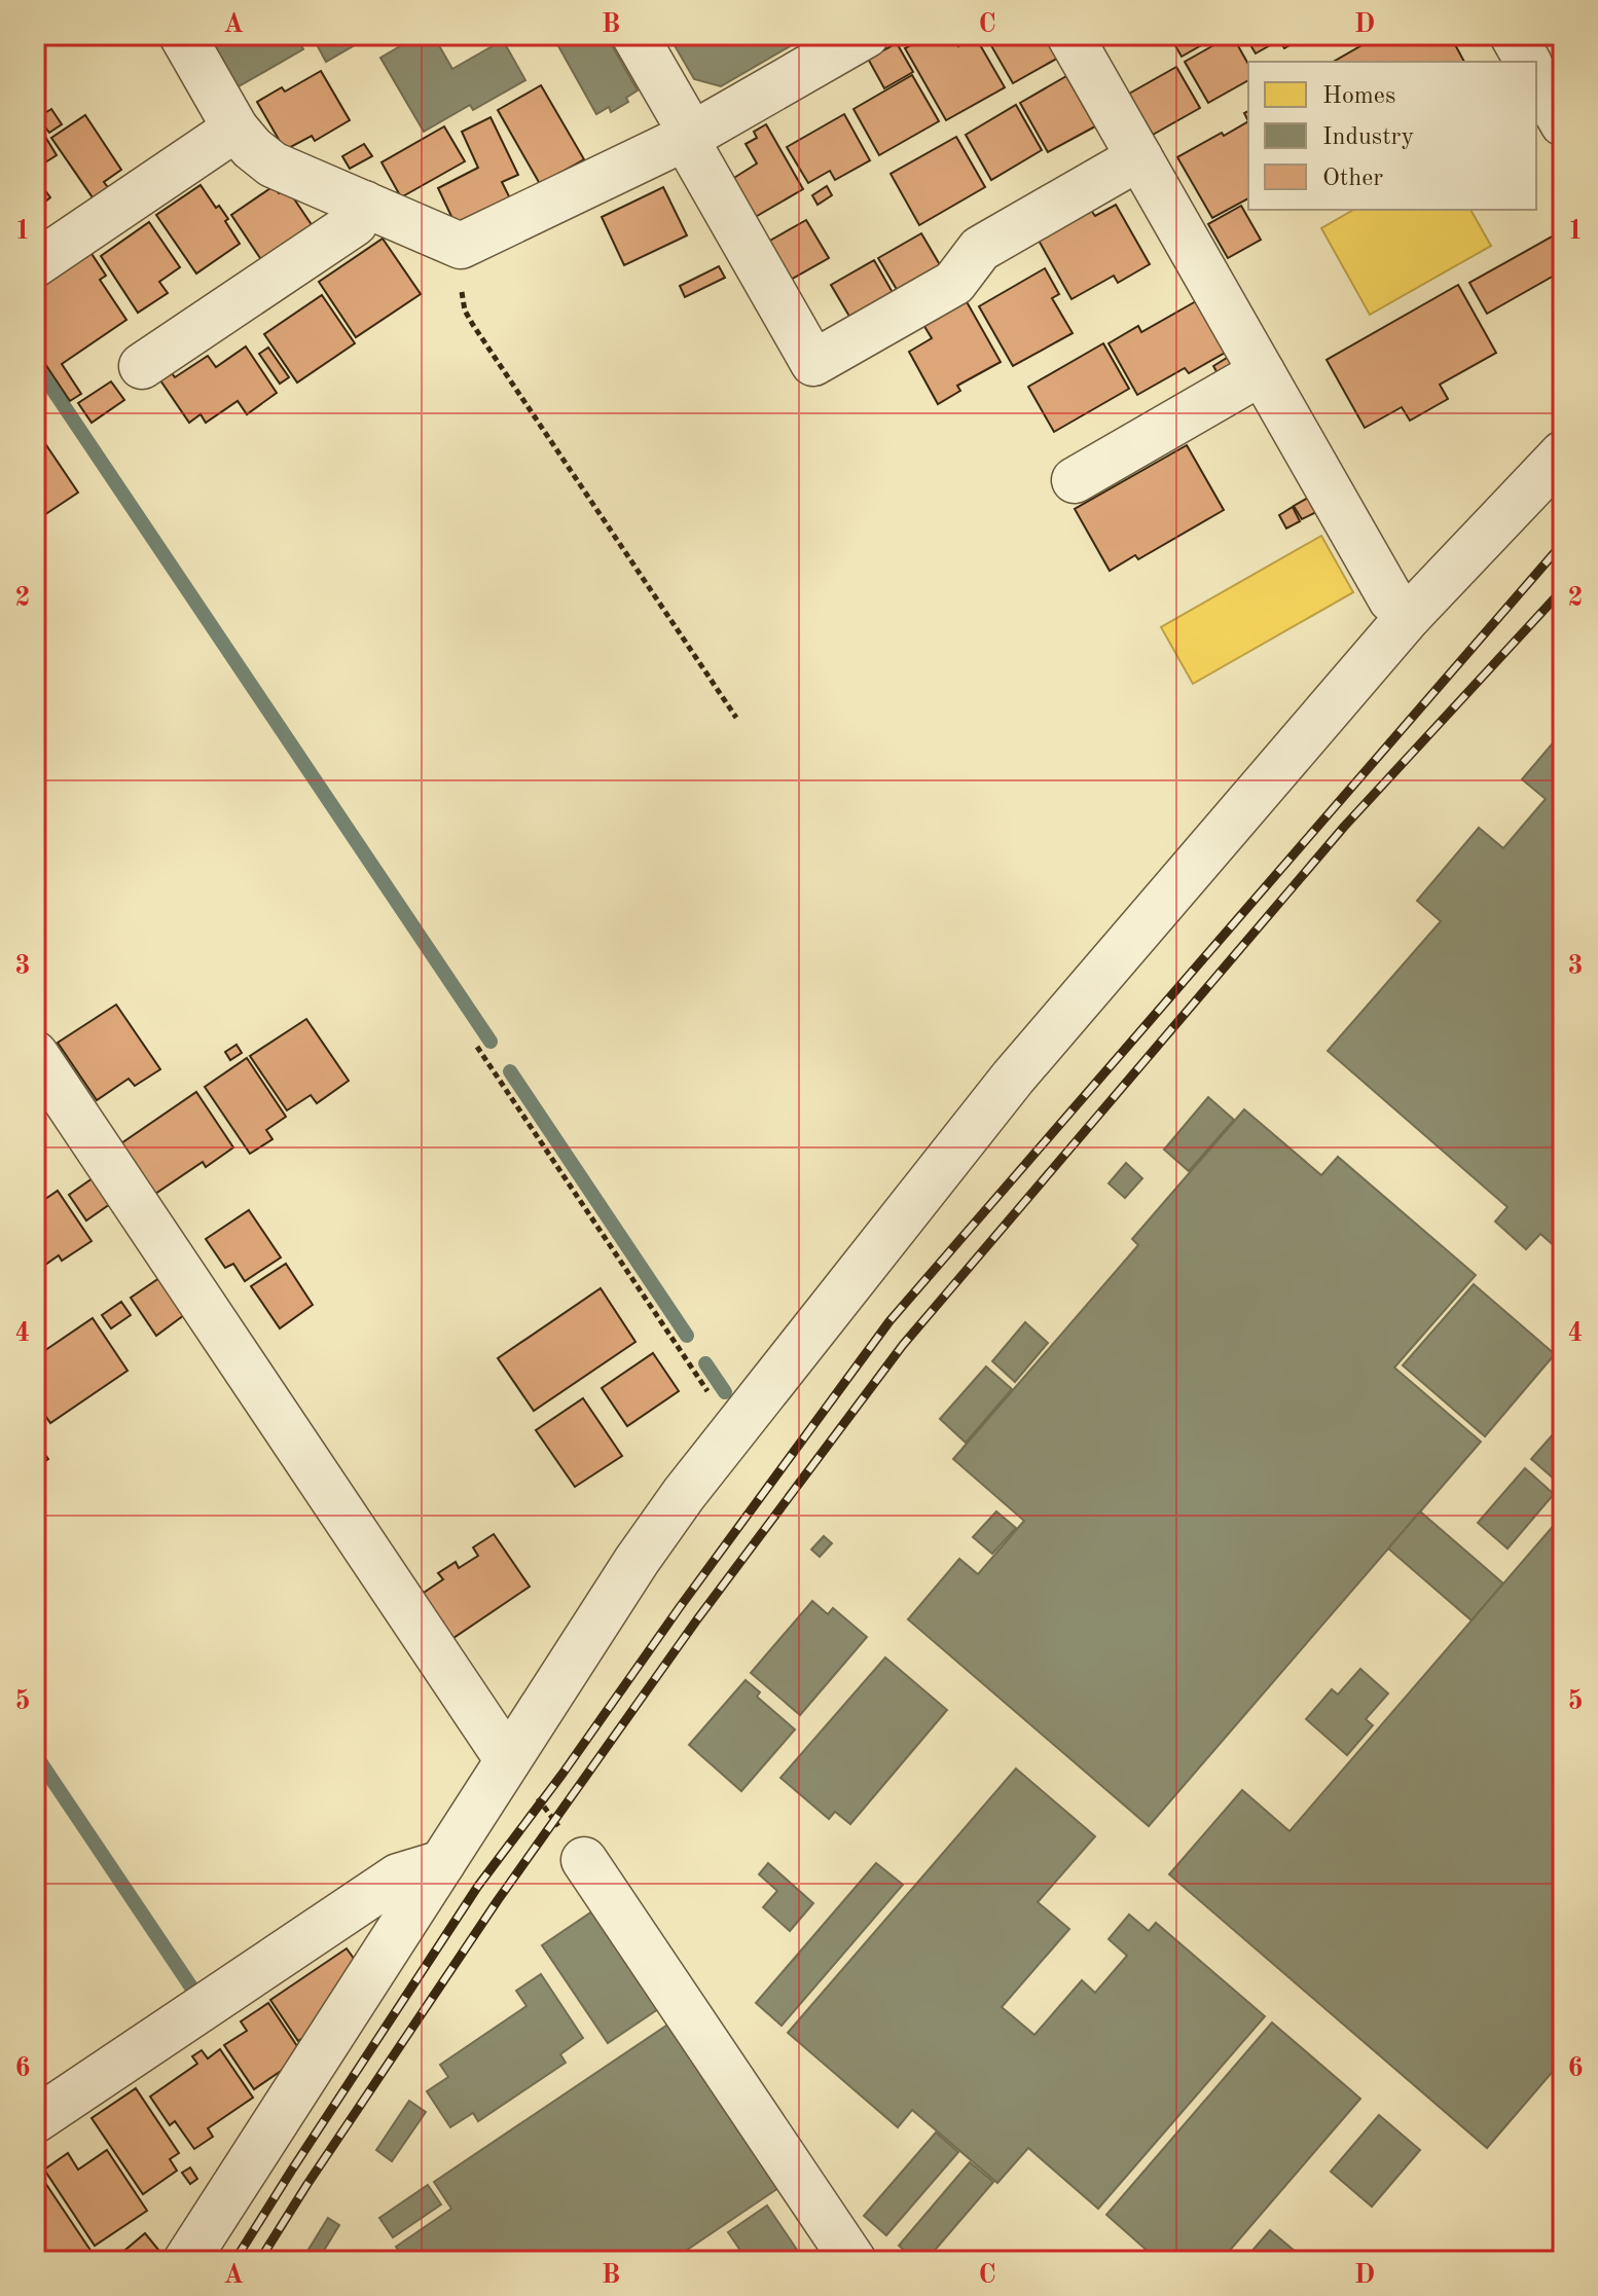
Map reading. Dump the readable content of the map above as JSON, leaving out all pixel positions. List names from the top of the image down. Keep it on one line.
{"legend":["Homes","Industry","Other"],"grid":{"columns":["A","B","C","D"],"rows":["1","2","3","4","5","6"]}}
